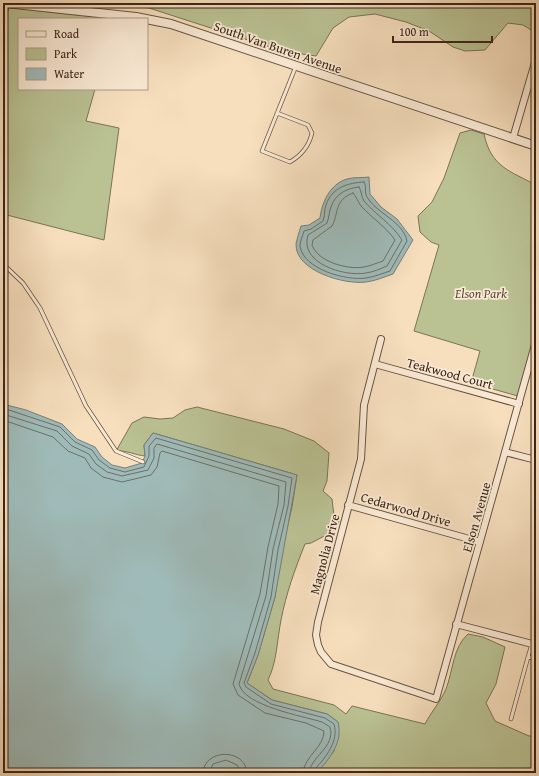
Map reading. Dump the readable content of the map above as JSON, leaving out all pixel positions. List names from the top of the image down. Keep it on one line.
{"streets":{"street":["South Van Buren Avenue","Teakwood Court","Cedarwood Drive","Elson Avenue","Magnolia Drive"]},"crossings":[["Teakwood Court","Elson Avenue"],["Teakwood Court","Magnolia Drive"],["Cedarwood Drive","Elson Avenue"],["Cedarwood Drive","Magnolia Drive"],["Elson Avenue","Magnolia Drive"]],"parks":["Elson Park"],"legend":["Road","Park","Water"],"scale_bar":"100 m"}
